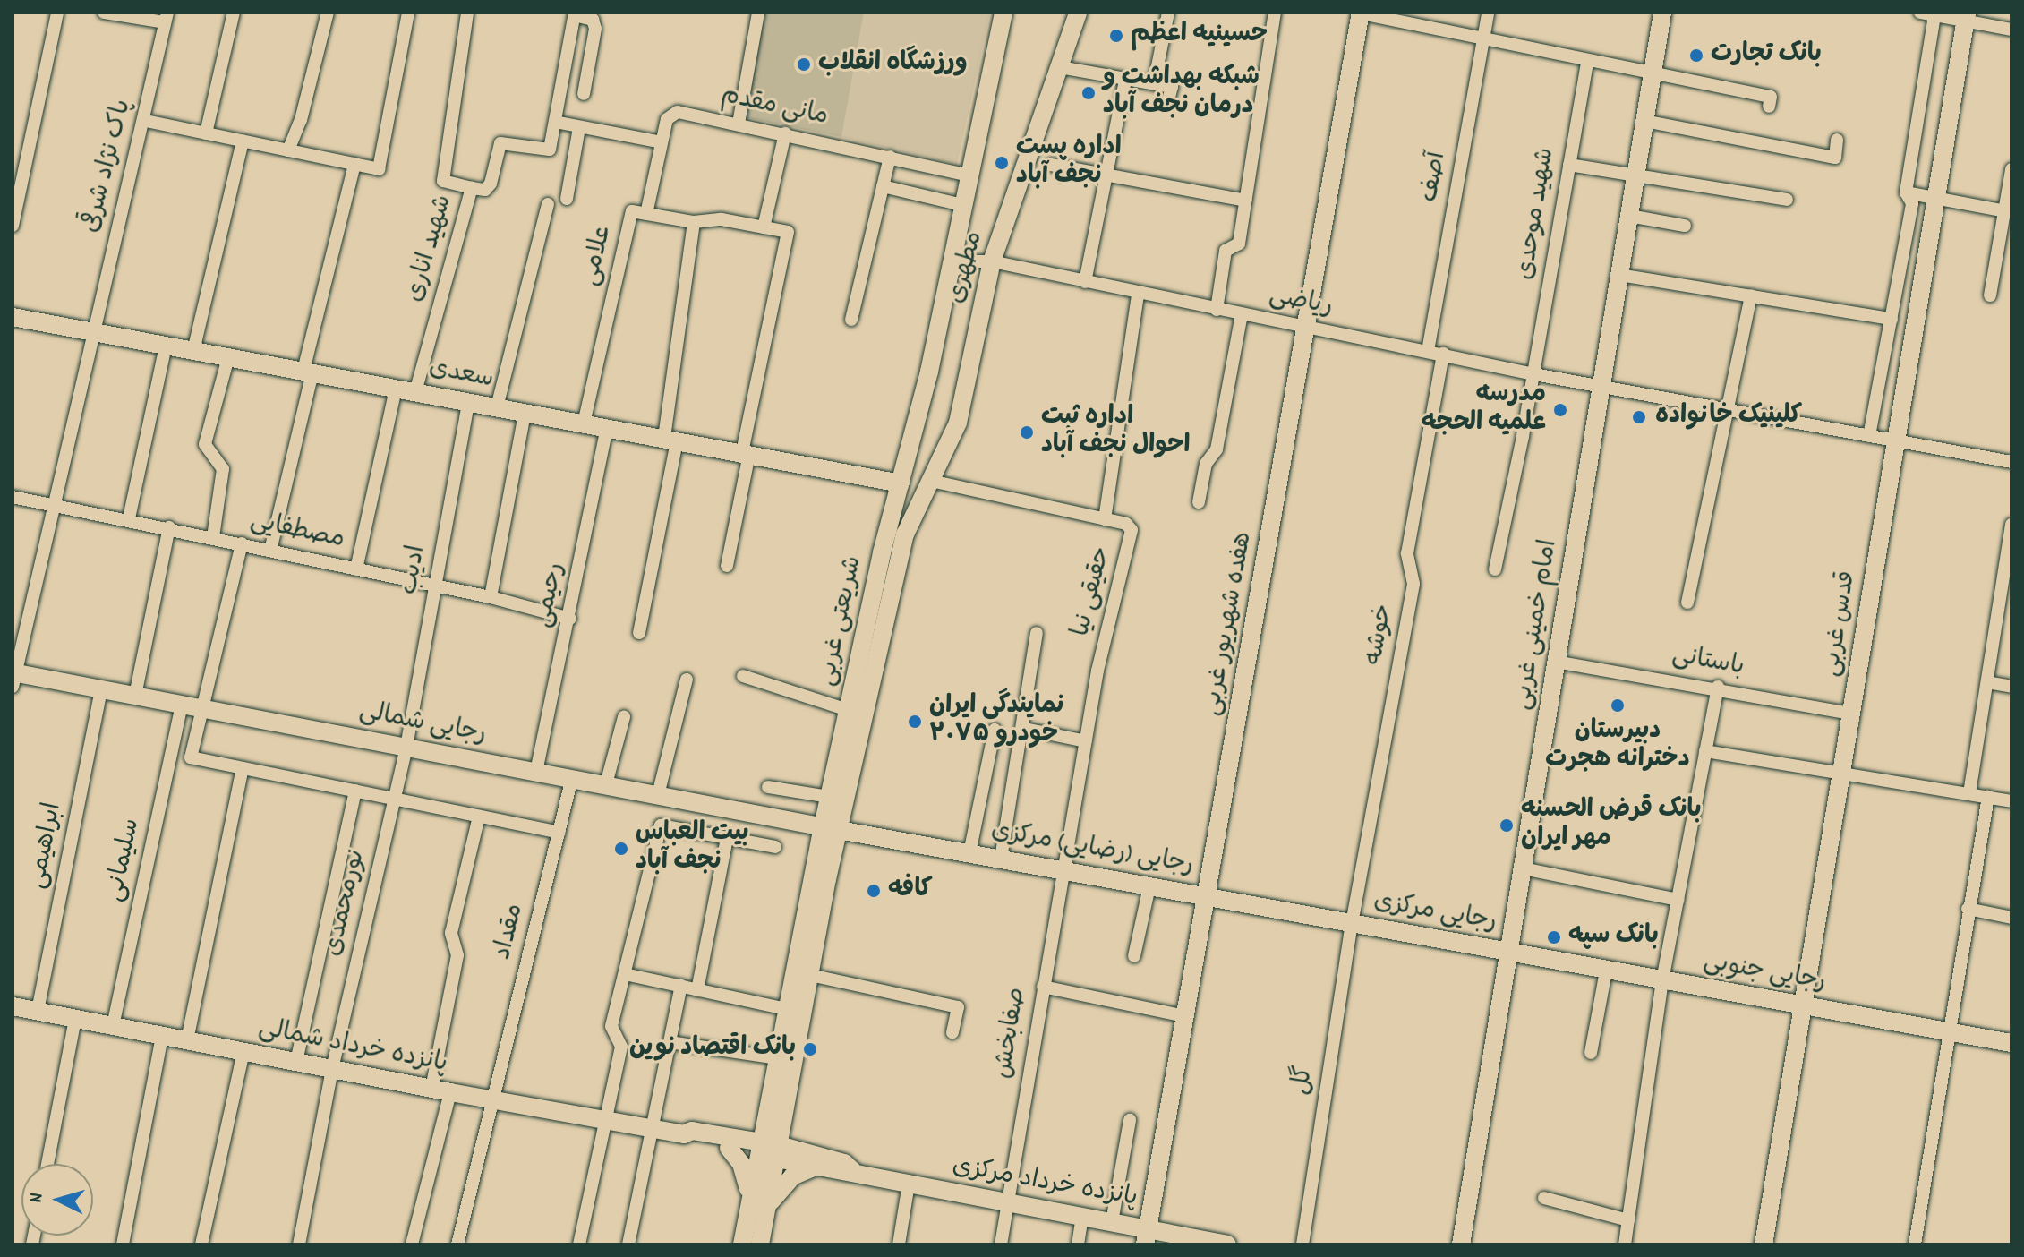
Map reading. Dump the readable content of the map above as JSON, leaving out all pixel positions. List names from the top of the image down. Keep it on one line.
{"streets":{"street":["مانی مقدم","پاک نژاد شرقی","آصف","شهید موحدی","شهید اناری","علامی","مطهری","ریاضی","سعدی","مصطفایی","ادیب","حقیقی نیا","رحیمی","شریعتی غربی","هفده شهریور غربی","قدس غربی","امام خمینی غربی","خوشه","باستانی","رجایی شمالی","ابراهیمی","رجایی (رضایی) مرکزی","سلیمانی","نورمحمدی","رجایی مرکزی","مقداد","رجایی جنوبی","صفابخش","پانزده خرداد شمالی","گل","پانزده خرداد مرکزی"]},"crossings":[["مانی مقدم","علامی"],["مانی مقدم","شریعتی غربی"],["پاک نژاد شرقی","سعدی"],["پاک نژاد شرقی","مصطفایی"],["پاک نژاد شرقی","رجایی شمالی"],["آصف","ریاضی"],["شهید موحدی","ریاضی"],["شهید اناری","سعدی"],["علامی","سعدی"],["مطهری","ریاضی"],["مطهری","حقیقی نیا"],["مطهری","شریعتی غربی"],["ریاضی","هفده شهریور غربی"],["ریاضی","قدس غربی"],["ریاضی","امام خمینی غربی"],["ریاضی","خوشه"],["سعدی","ادیب"],["سعدی","رحیمی"],["سعدی","شریعتی غربی"],["مصطفایی","ادیب"],["مصطفایی","رحیمی"],["ادیب","رجایی شمالی"],["ادیب","نورمحمدی"],["حقیقی نیا","رجایی (رضایی) مرکزی"],["حقیقی نیا","صفابخش"],["رحیمی","رجایی شمالی"],["شریعتی غربی","رجایی شمالی"],["شریعتی غربی","رجایی (رضایی) مرکزی"],["شریعتی غربی","پانزده خرداد شمالی"],["شریعتی غربی","پانزده خرداد مرکزی"],["هفده شهریور غربی","رجایی (رضایی) مرکزی"],["هفده شهریور غربی","پانزده خرداد مرکزی"],["قدس غربی","باستانی"],["قدس غربی","رجایی جنوبی"],["امام خمینی غربی","باستانی"],["امام خمینی غربی","رجایی مرکزی"],["امام خمینی غربی","رجایی جنوبی"],["خوشه","رجایی (رضایی) مرکزی"],["خوشه","رجایی مرکزی"],["خوشه","گل"],["رجایی شمالی","ابراهیمی"],["رجایی شمالی","رجایی (رضایی) مرکزی"],["رجایی شمالی","سلیمانی"],["رجایی شمالی","نورمحمدی"],["رجایی شمالی","مقداد"],["ابراهیمی","پانزده خرداد شمالی"],["رجایی (رضایی) مرکزی","رجایی مرکزی"],["رجایی (رضایی) مرکزی","صفابخش"],["رجایی (رضایی) مرکزی","گل"],["سلیمانی","پانزده خرداد شمالی"],["نورمحمدی","پانزده خرداد شمالی"],["رجایی مرکزی","رجایی جنوبی"],["رجایی مرکزی","گل"],["مقداد","پانزده خرداد شمالی"],["صفابخش","پانزده خرداد مرکزی"],["پانزده خرداد شمالی","پانزده خرداد مرکزی"]],"places":["حسینیه اعظم","بانک تجارت","ورزشگاه انقلاب","شبکه بهداشت و درمان نجف آباد","اداره پست نجف آباد","مدرسه علمیه الحجه","کلینیک خانواده","اداره ثبت احوال نجف آباد","دبیرستان دخترانه هجرت","نمایندگی ایران خودرو ۲۰۷۵","بانک قرض الحسنه مهر ایران","بیت العباس نجف آباد","کافه","بانک سپه","بانک اقتصاد نوین"],"north":"left"}
